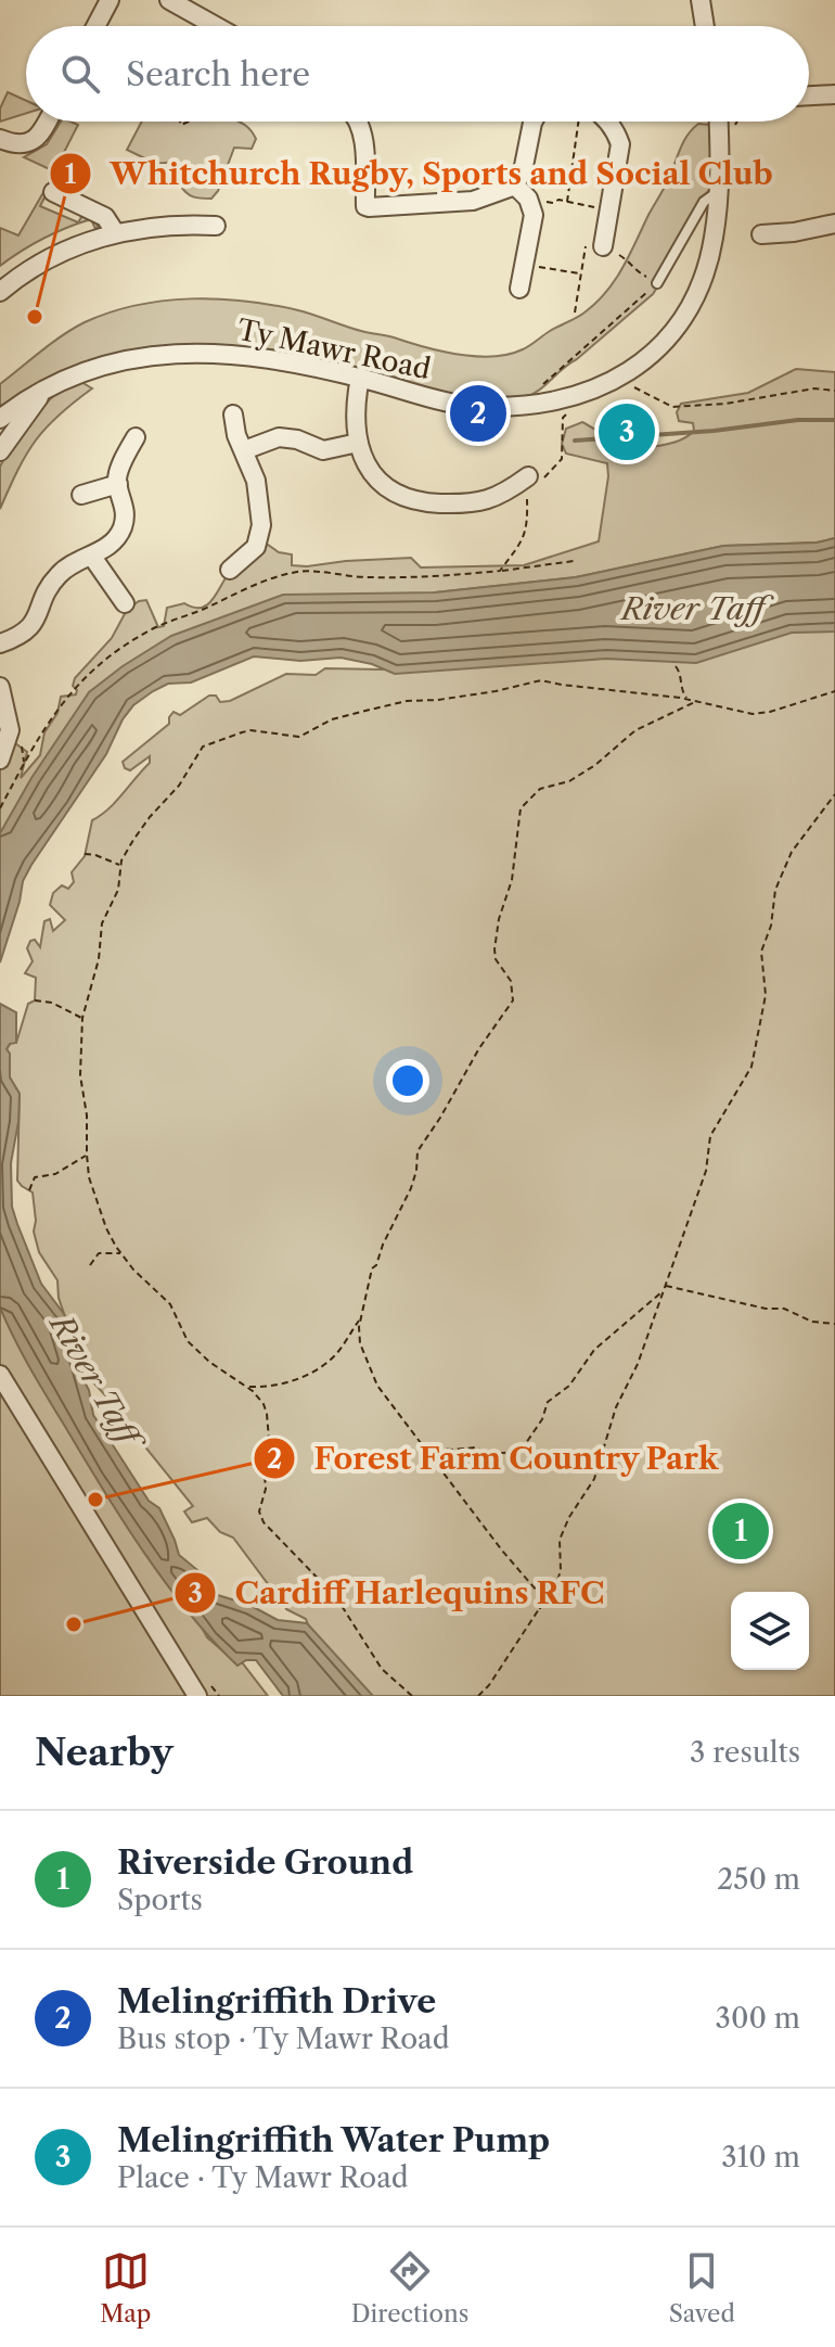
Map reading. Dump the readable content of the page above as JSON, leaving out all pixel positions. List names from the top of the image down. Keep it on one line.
{"streets":{"street":["Ty Mawr Road"]},"water":["River Taff"],"places":["Whitchurch Rugby, Sports and Social Club","Forest Farm Country Park","Cardiff Harlequins RFC"],"page":{"search":"Search here","pins":["2","3","1"],"heading":["Nearby","3 results"],"list":[{"mark":"1","name":"Riverside Ground","note":"Sports","value":"250 m"},{"mark":"2","name":"Melingriffith Drive","note":"Bus stop · Ty Mawr Road","value":"300 m"},{"mark":"3","name":"Melingriffith Water Pump","note":"Place · Ty Mawr Road","value":"310 m"}],"nav":["Map","Directions","Saved"]}}
